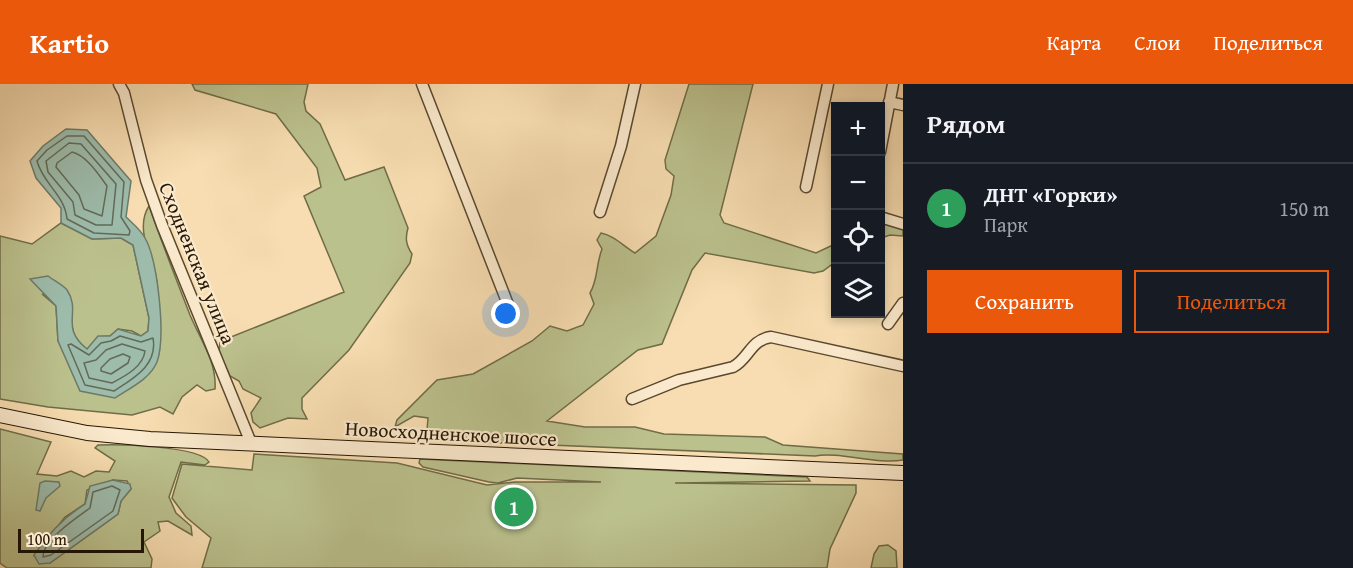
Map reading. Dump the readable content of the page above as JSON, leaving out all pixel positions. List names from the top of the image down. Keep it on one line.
{"streets":{"main road":["Новосходненское шоссе"],"street":["Сходненская улица"]},"crossings":[["Сходненская улица","Новосходненское шоссе"]],"scale_bar":"100 m","page":{"header":"Kartio","nav":["Карта","Слои","Поделиться"],"heading":"Рядом","map_buttons":["+","−"],"list":[{"mark":"1","name":"ДНТ «Горки»","note":"Парк","value":"150 m"}],"buttons":["Сохранить","Поделиться"],"pins":"1","scale":"100 m"}}
